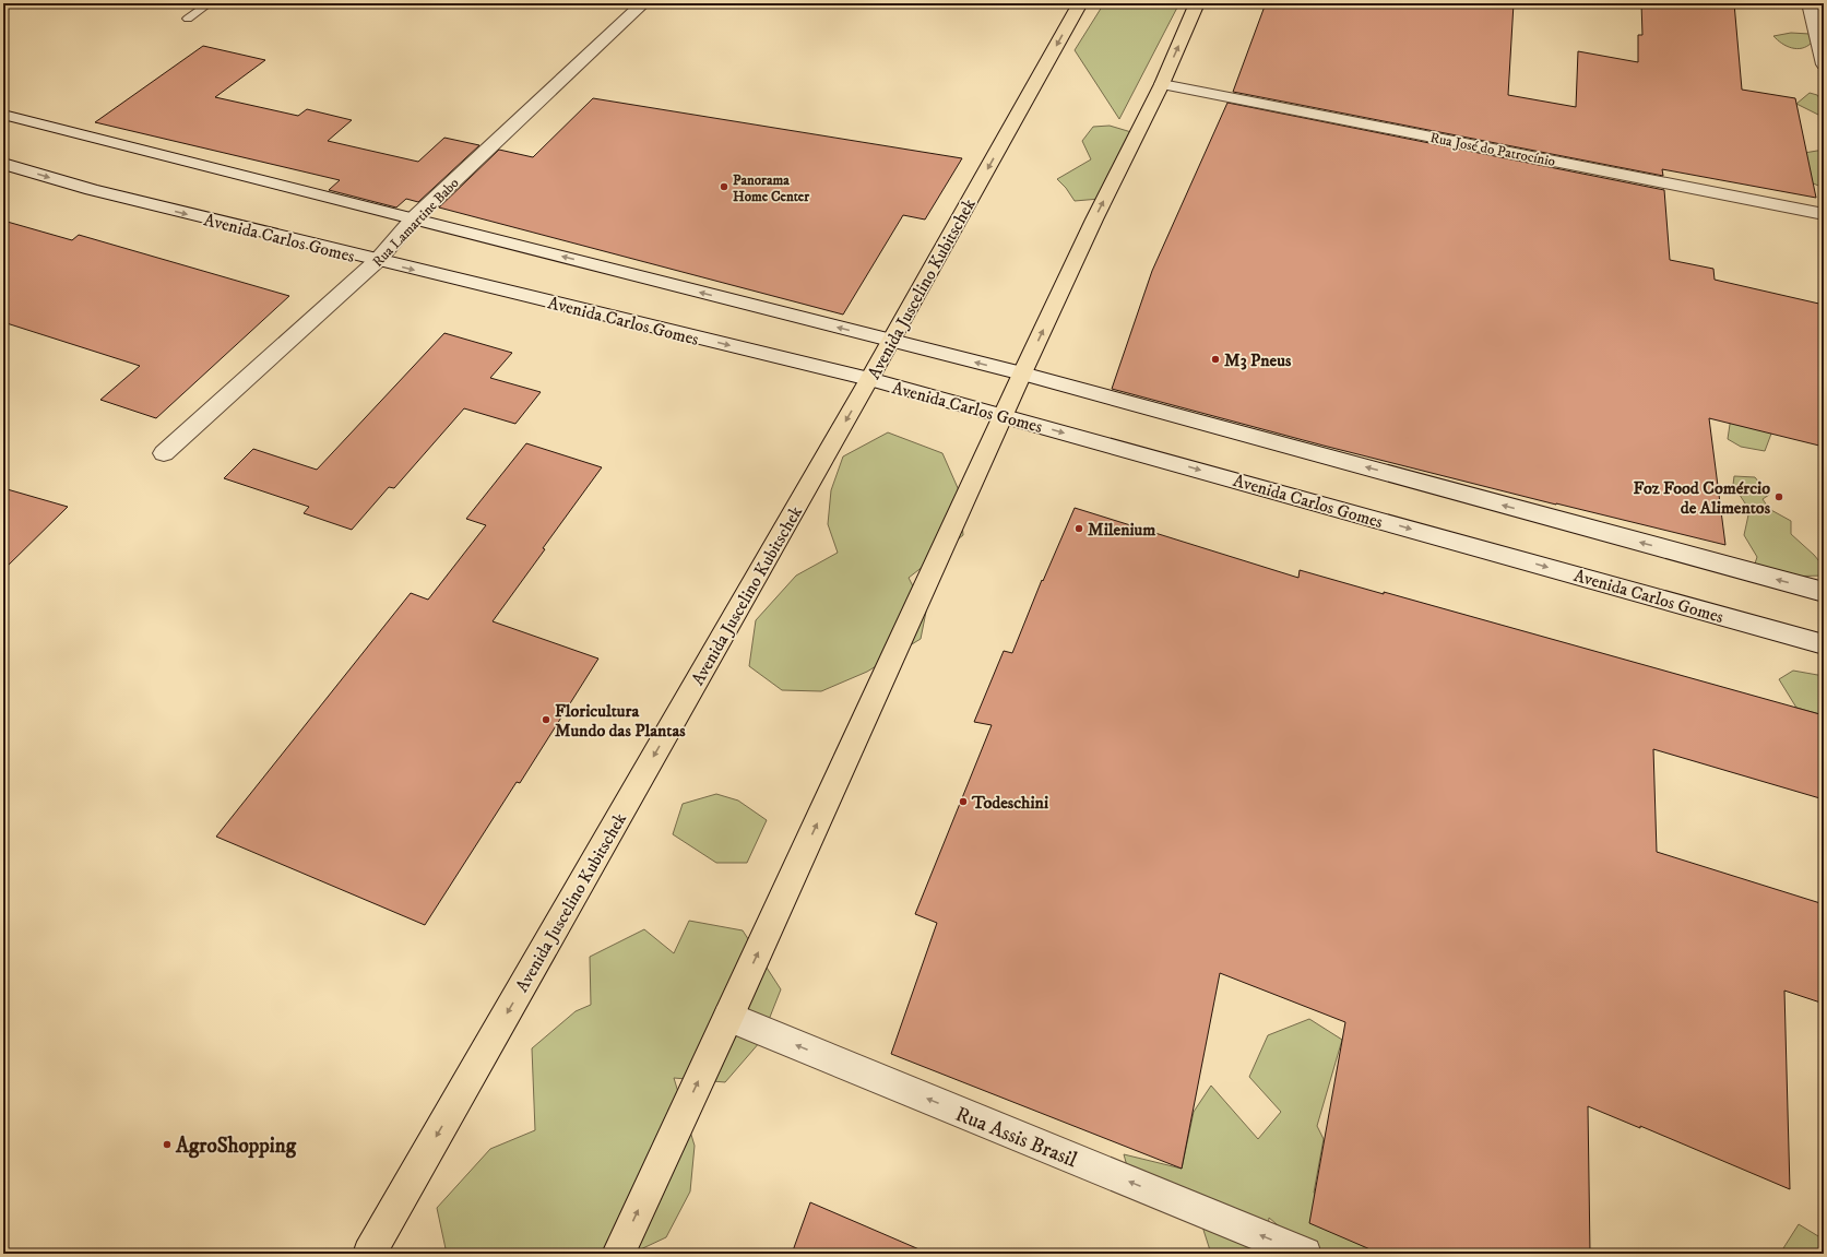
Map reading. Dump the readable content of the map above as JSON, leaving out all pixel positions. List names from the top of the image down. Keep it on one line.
{"streets":{"main road":["Avenida Juscelino Kubitschek"],"street":["Rua José do Patrocínio","Rua Lamartine Babo","Avenida Carlos Gomes","Rua Assis Brasil"]},"crossings":[["Rua Lamartine Babo","Avenida Carlos Gomes"],["Avenida Carlos Gomes","Avenida Juscelino Kubitschek"]],"one_way":["Rua Assis Brasil"],"places":["Panorama Home Center","M3 Pneus","Foz Food Comércio de Alimentos","Milenium","Floricultura Mundo das Plantas","Todeschini","AgroShopping"]}
